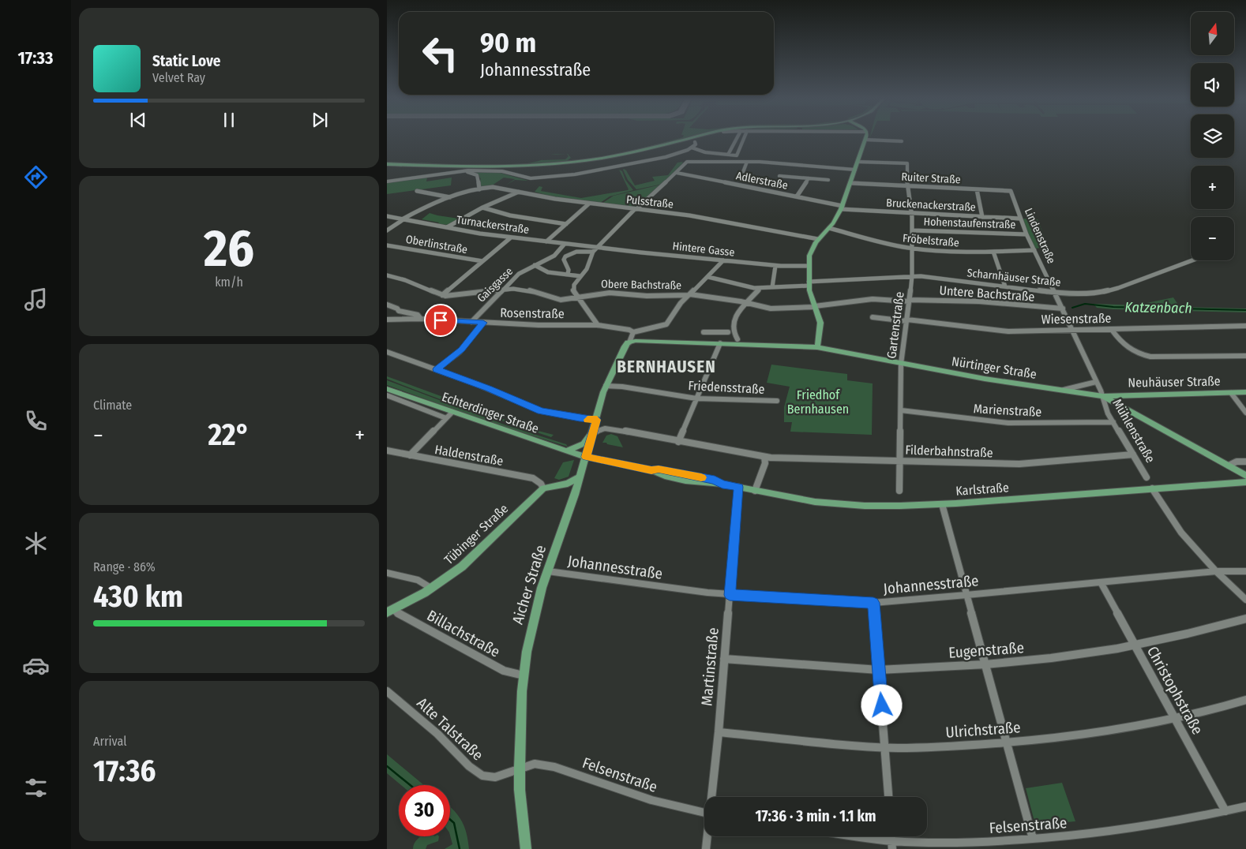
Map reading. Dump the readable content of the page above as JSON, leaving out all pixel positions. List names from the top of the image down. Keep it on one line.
{"streets":{"main road":["Nürtinger Straße","Neuhäuser Straße","Echterdinger Straße","Karlstraße","Tübinger Straße","Aicher Straße"],"street":["Ruiter Straße","Adlerstraße","Pulsstraße","Bruckenackerstraße","Hohenstaufenstraße","Turnackerstraße","Lindenstraße","Fröbelstraße","Oberlinstraße","Hintere Gasse","Scharnhäuser Straße","Gaisgasse","Obere Bachstraße","Untere Bachstraße","Rosenstraße","Wiesenstraße","Gartenstraße","Friedensstraße","Marienstraße","Mühlenstraße","Filderbahnstraße","Haldenstraße","Johannesstraße","Billachstraße","Eugenstraße","Martinstraße","Christophstraße","Alte Talstraße","Ulrichstraße","Felsenstraße"]},"crossings":[["Ruiter Straße","Lindenstraße"],["Ruiter Straße","Gartenstraße"],["Adlerstraße","Bruckenackerstraße"],["Pulsstraße","Turnackerstraße"],["Bruckenackerstraße","Lindenstraße"],["Bruckenackerstraße","Gartenstraße"],["Hohenstaufenstraße","Lindenstraße"],["Hohenstaufenstraße","Gartenstraße"],["Turnackerstraße","Hintere Gasse"],["Lindenstraße","Fröbelstraße"],["Lindenstraße","Scharnhäuser Straße"],["Lindenstraße","Untere Bachstraße"],["Lindenstraße","Wiesenstraße"],["Lindenstraße","Nürtinger Straße"],["Lindenstraße","Neuhäuser Straße"],["Lindenstraße","Mühlenstraße"],["Fröbelstraße","Gartenstraße"],["Scharnhäuser Straße","Gartenstraße"],["Gaisgasse","Obere Bachstraße"],["Gaisgasse","Rosenstraße"],["Obere Bachstraße","Untere Bachstraße"],["Untere Bachstraße","Gartenstraße"],["Wiesenstraße","Gartenstraße"],["Gartenstraße","Nürtinger Straße"],["Gartenstraße","Marienstraße"],["Gartenstraße","Filderbahnstraße"],["Nürtinger Straße","Neuhäuser Straße"],["Nürtinger Straße","Mühlenstraße"],["Nürtinger Straße","Aicher Straße"],["Neuhäuser Straße","Mühlenstraße"],["Friedensstraße","Aicher Straße"],["Marienstraße","Mühlenstraße"],["Echterdinger Straße","Karlstraße"],["Echterdinger Straße","Aicher Straße"],["Mühlenstraße","Filderbahnstraße"],["Filderbahnstraße","Aicher Straße"],["Haldenstraße","Tübinger Straße"],["Karlstraße","Aicher Straße"],["Karlstraße","Martinstraße"],["Tübinger Straße","Billachstraße"],["Johannesstraße","Aicher Straße"],["Johannesstraße","Martinstraße"],["Johannesstraße","Christophstraße"],["Aicher Straße","Billachstraße"],["Aicher Straße","Alte Talstraße"],["Aicher Straße","Felsenstraße"],["Eugenstraße","Martinstraße"],["Eugenstraße","Christophstraße"],["Martinstraße","Ulrichstraße"],["Christophstraße","Ulrichstraße"],["Christophstraße","Felsenstraße"],["Alte Talstraße","Felsenstraße"]],"districts":["BERNHAUSEN"],"water":["Katzenbach"],"parks":["Friedhof Bernhausen"],"north":"top","page":{"tabs":"17:33","map_buttons":["+","−"],"turn":["90 m","Johannesstraße"],"song":["Static Love","Velvet Ray"],"tile":[["26","km/h"],"Climate",["Range · 86%","430 km"],["Arrival","17:36"]],"heat":["−","22°","+"],"limit":"30","trip":"17:36 · 3 min · 1.1 km"}}
